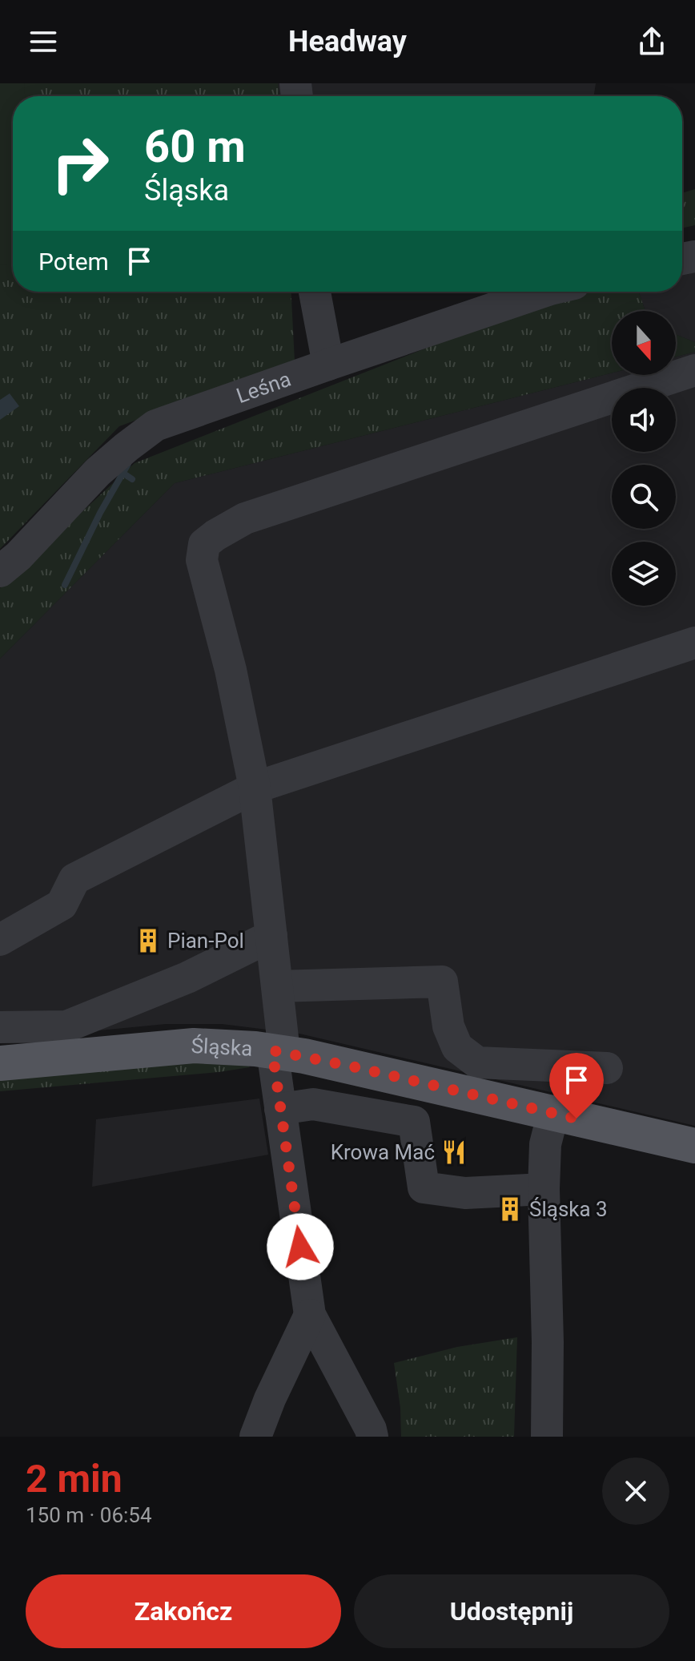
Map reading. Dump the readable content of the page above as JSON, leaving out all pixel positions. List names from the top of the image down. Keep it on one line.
{"streets":{"main road":["Śląska"],"street":["Leśna"]},"places":{"building":["Pian-Pol","Śląska 3"],"restaurant":["Krowa Mać"]},"north":"bottom","page":{"header":"Headway","turn":["60 m","Śląska"],"then":"Potem","heading":["2 min","150 m · 06:54"],"buttons":["Zakończ","Udostępnij"]}}
